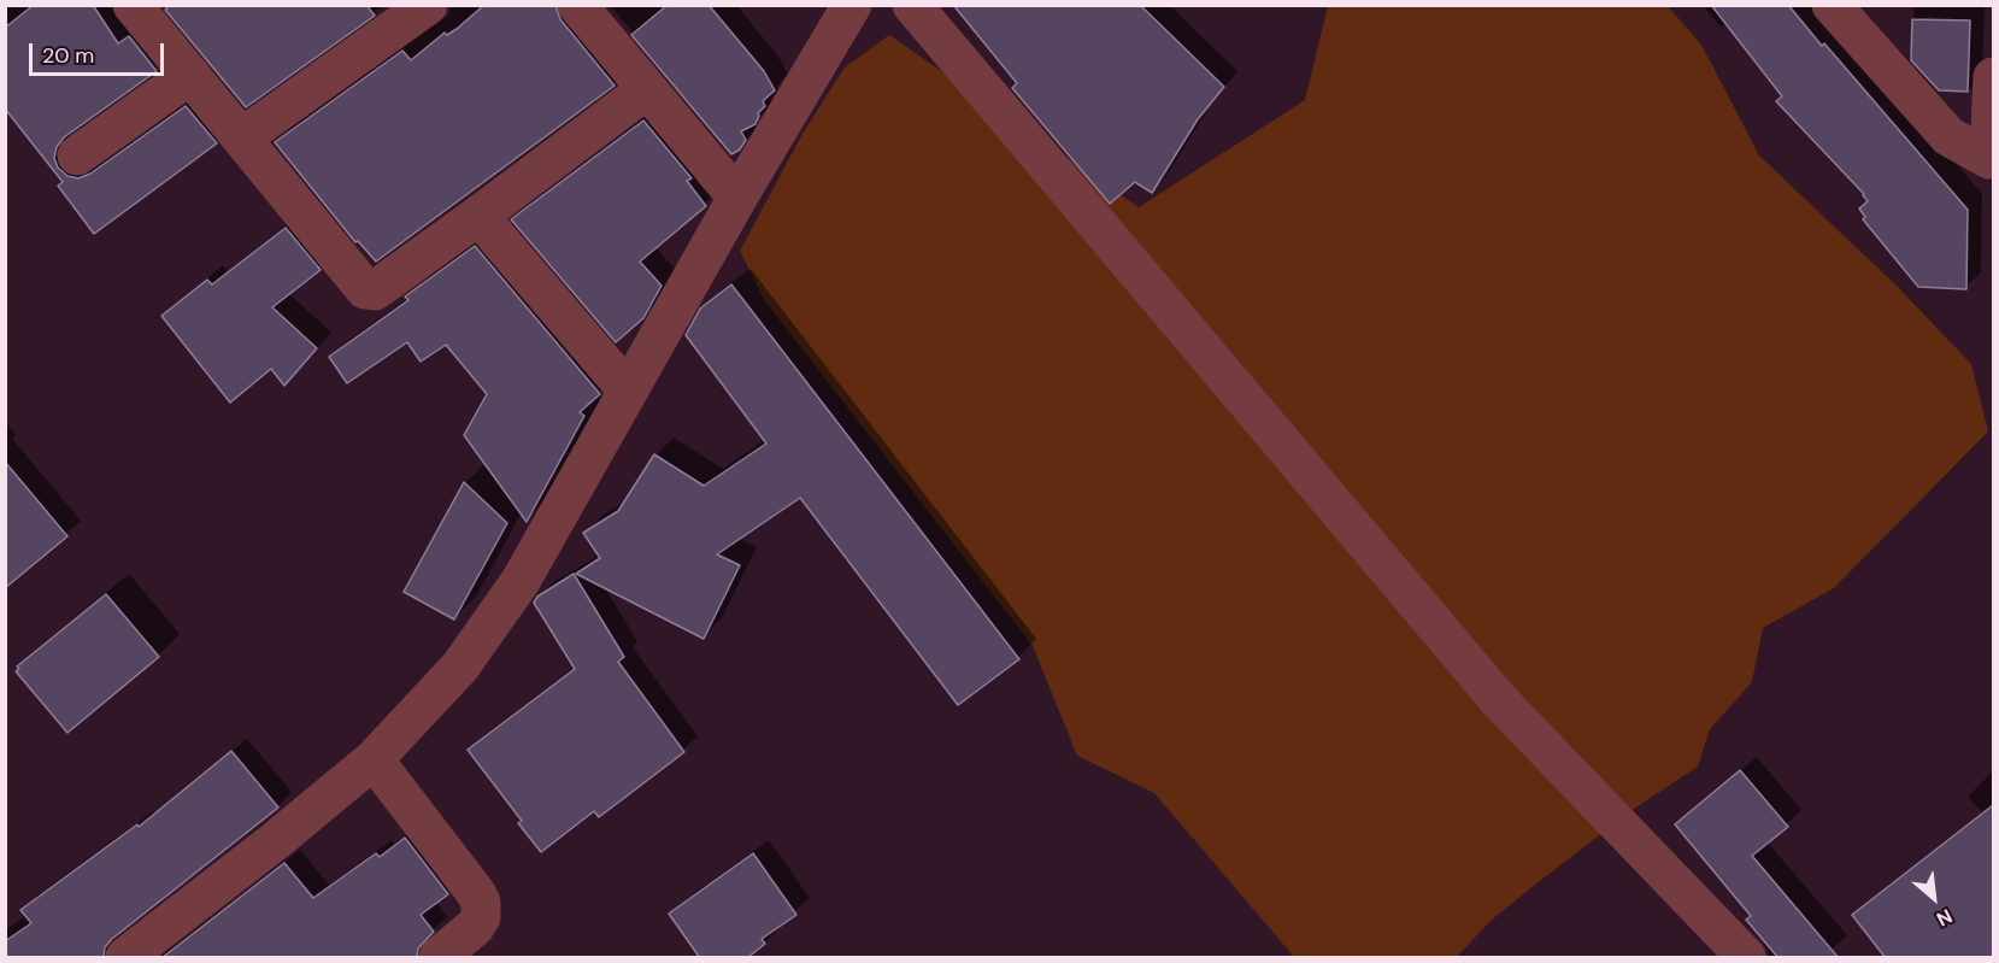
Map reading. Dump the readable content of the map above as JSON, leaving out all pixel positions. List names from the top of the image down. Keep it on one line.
{"scale_bar":"20 m","north":"bottom right"}
